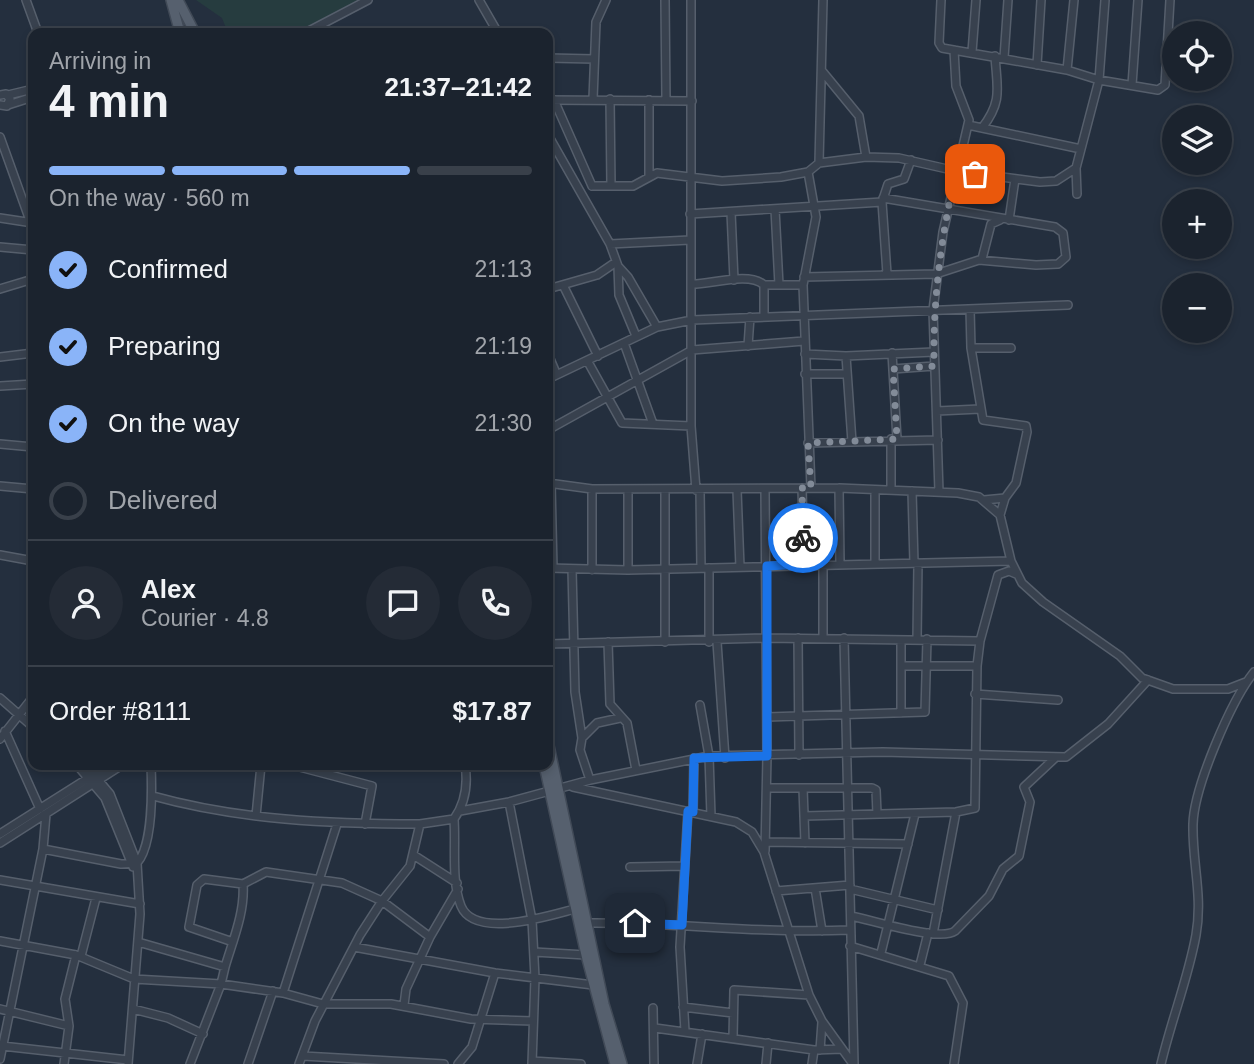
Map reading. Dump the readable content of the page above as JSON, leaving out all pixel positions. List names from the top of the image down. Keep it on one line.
{"page":{"map_buttons":["+","−"],"heading":["4 min","Arriving in","21:37–21:42"],"panel":["Alex","Courier · 4.8","Order #8111","$17.87"],"bar":"On the way · 560 m","list":[["Confirmed","21:13"],["Preparing","21:19"],["On the way","21:30"],"Delivered"]}}
